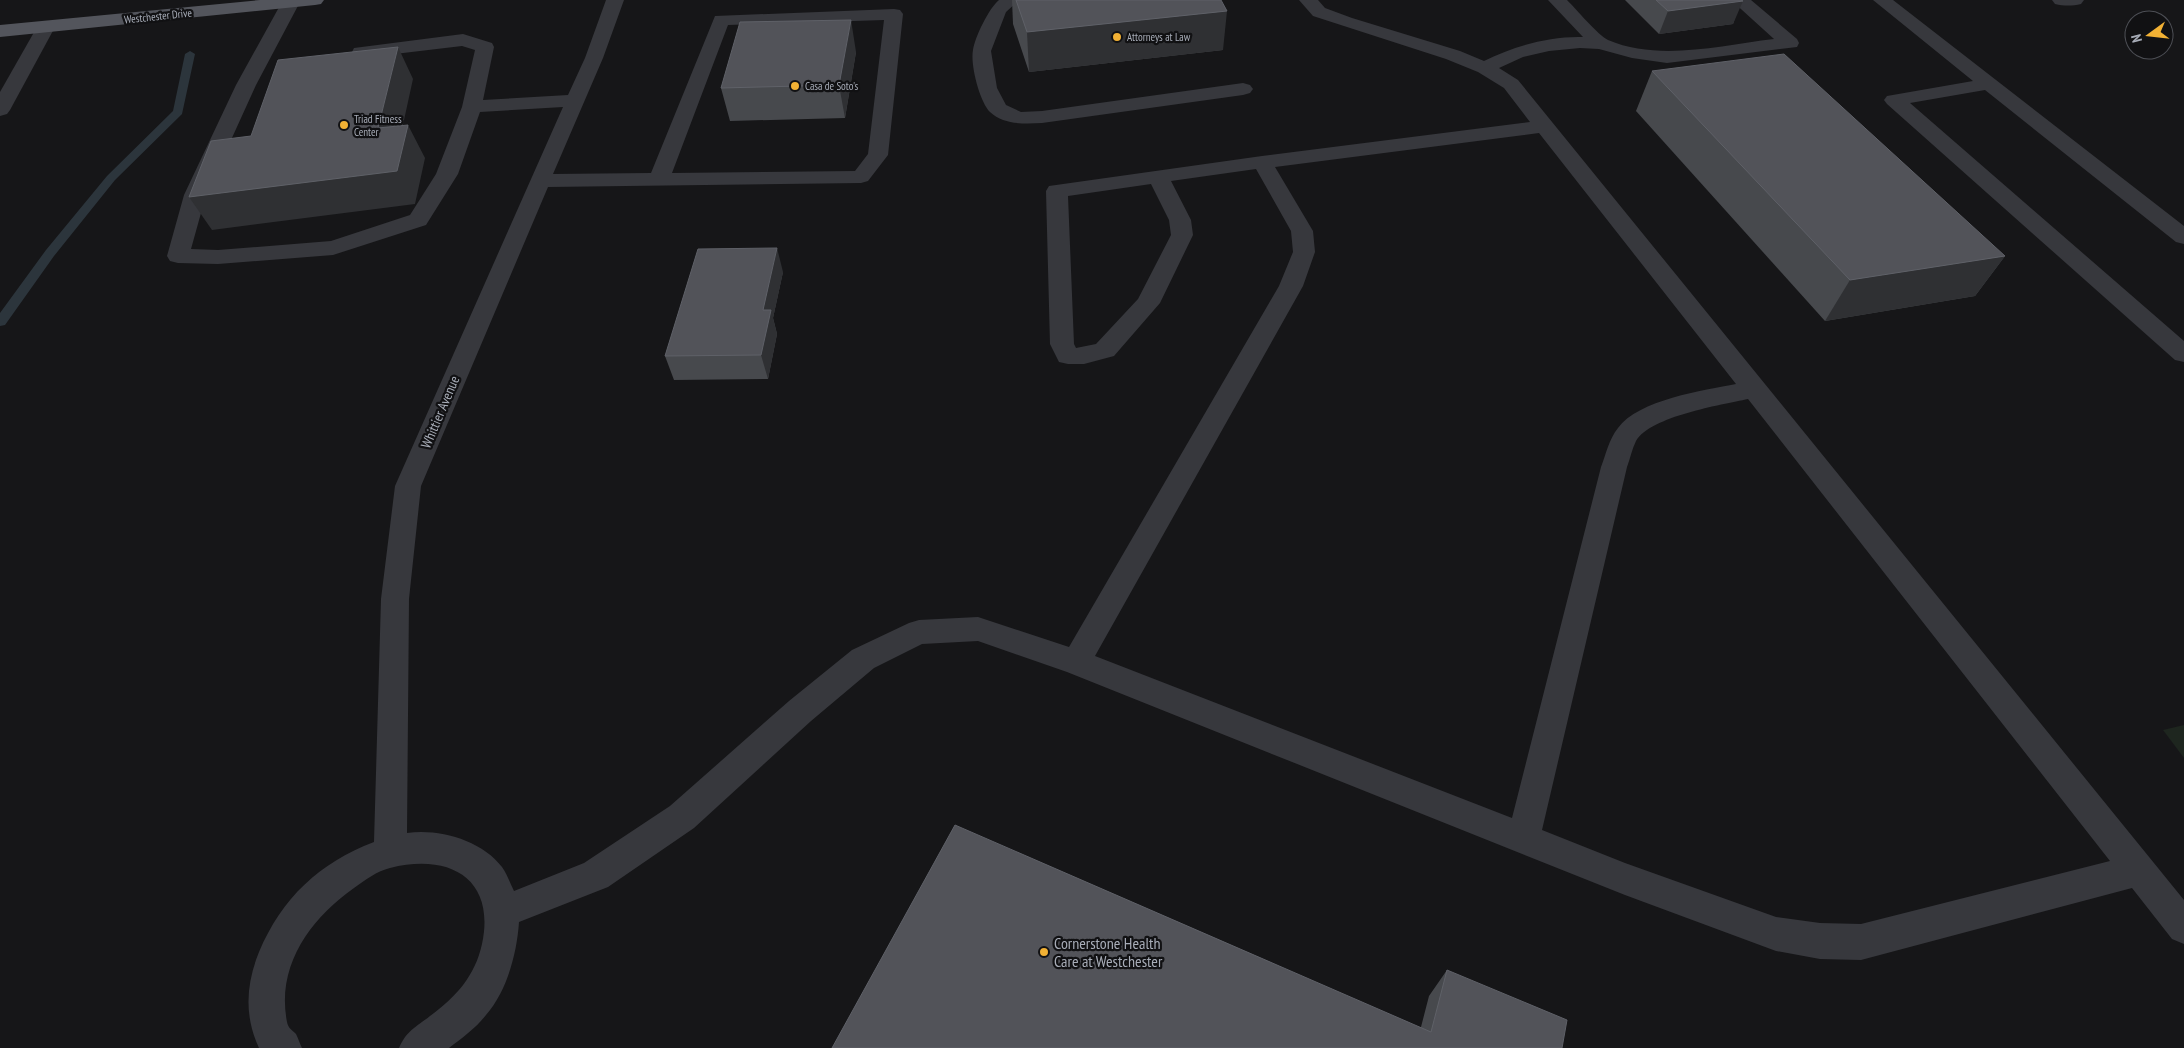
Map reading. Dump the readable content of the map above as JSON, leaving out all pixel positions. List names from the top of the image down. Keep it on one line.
{"streets":{"main road":["Westchester Drive"],"street":["Whittier Avenue"]},"places":["Attorneys at Law","Casa de Soto's","Triad Fitness Center","Cornerstone Health Care at Westchester"],"north":"left"}
